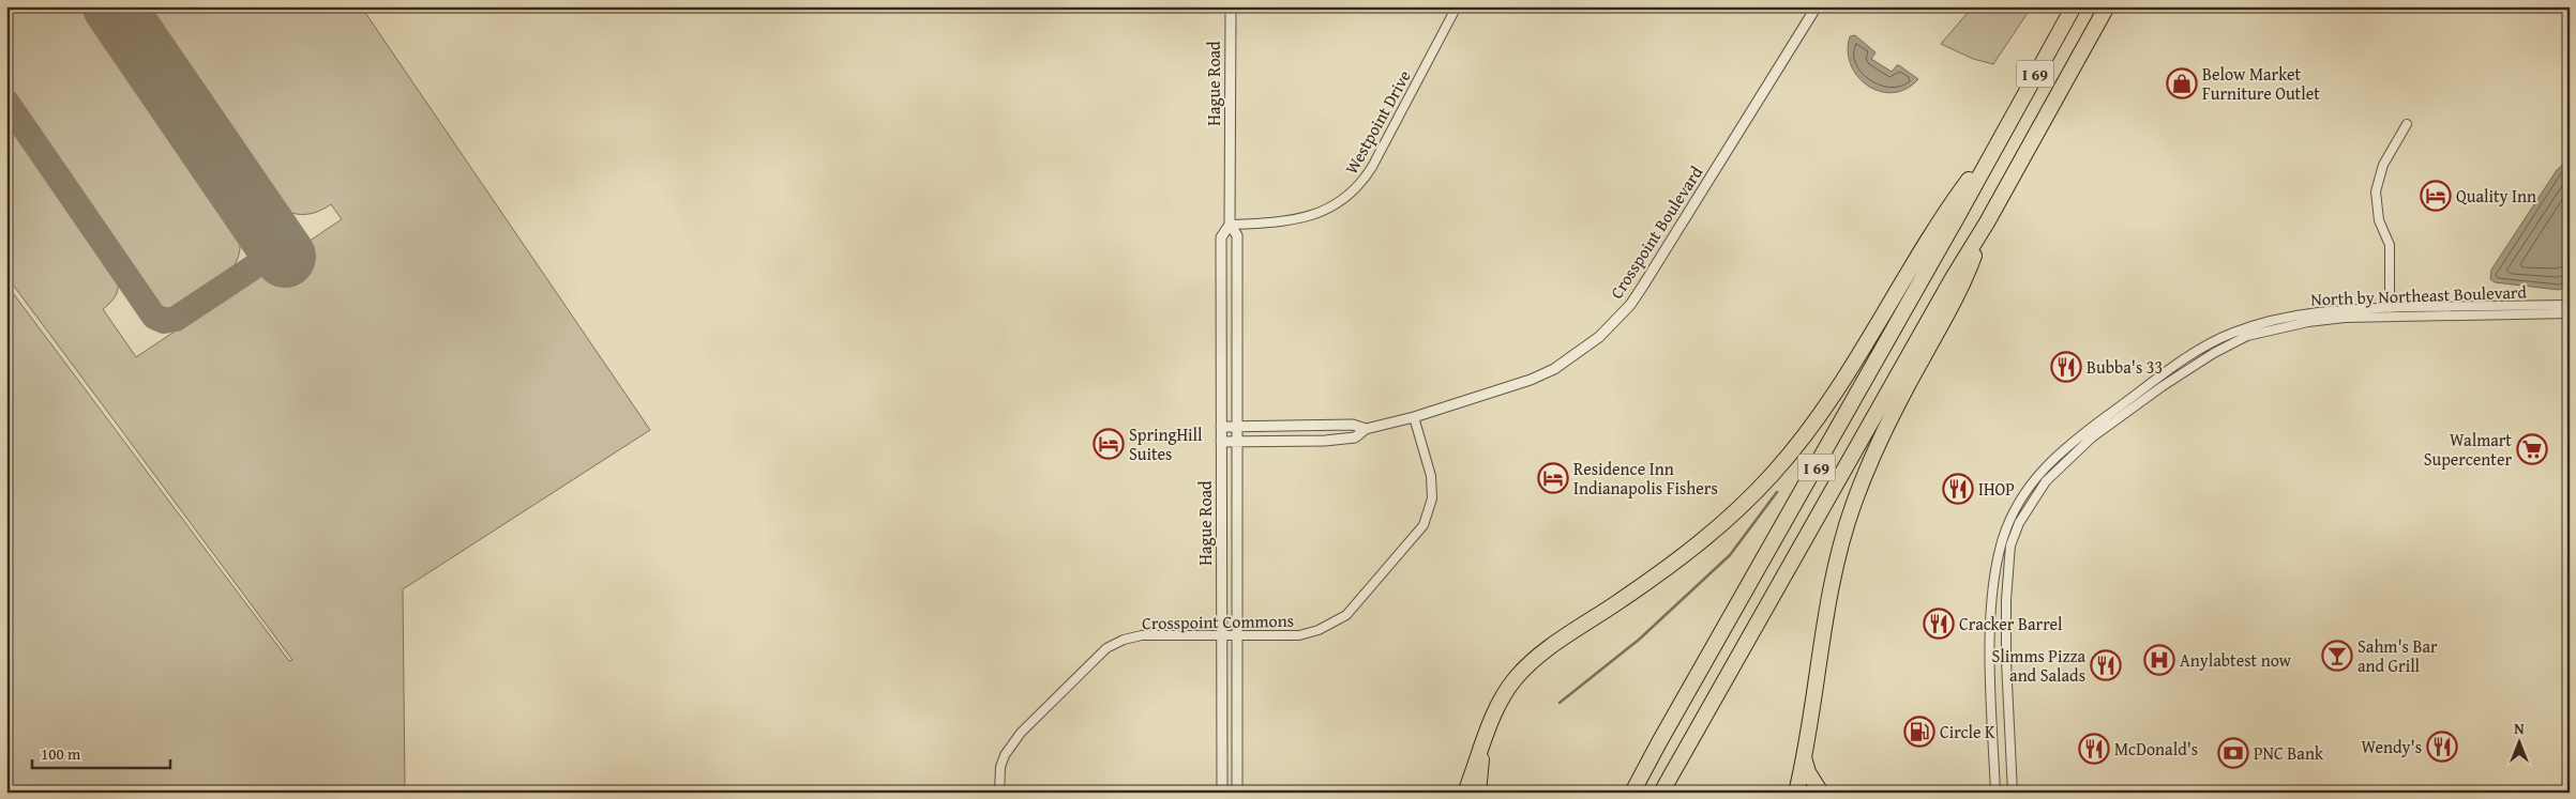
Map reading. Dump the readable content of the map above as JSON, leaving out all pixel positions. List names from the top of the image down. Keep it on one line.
{"streets":{"highway":["I 69"],"street":["Hague Road","Westpoint Drive","Crosspoint Boulevard","North by Northeast Boulevard","Crosspoint Commons"]},"crossings":[["Hague Road","Westpoint Drive"],["Hague Road","Crosspoint Boulevard"],["Hague Road","Crosspoint Commons"],["Crosspoint Boulevard","Crosspoint Commons"]],"places":{"shop":["Below Market Furniture Outlet"],"hotel":["Quality Inn","SpringHill Suites","Residence Inn Indianapolis Fishers"],"restaurant":["Bubba's 33","IHOP","Cracker Barrel","Slimms Pizza and Salads","Wendy's","McDonald's"],"supermarket":["Walmart Supercenter"],"bar":["Sahm's Bar and Grill"],"hospital":["Anylabtest now"],"fuel station":["Circle K"],"bank":["PNC Bank"]},"scale_bar":"100 m","north":"top"}
